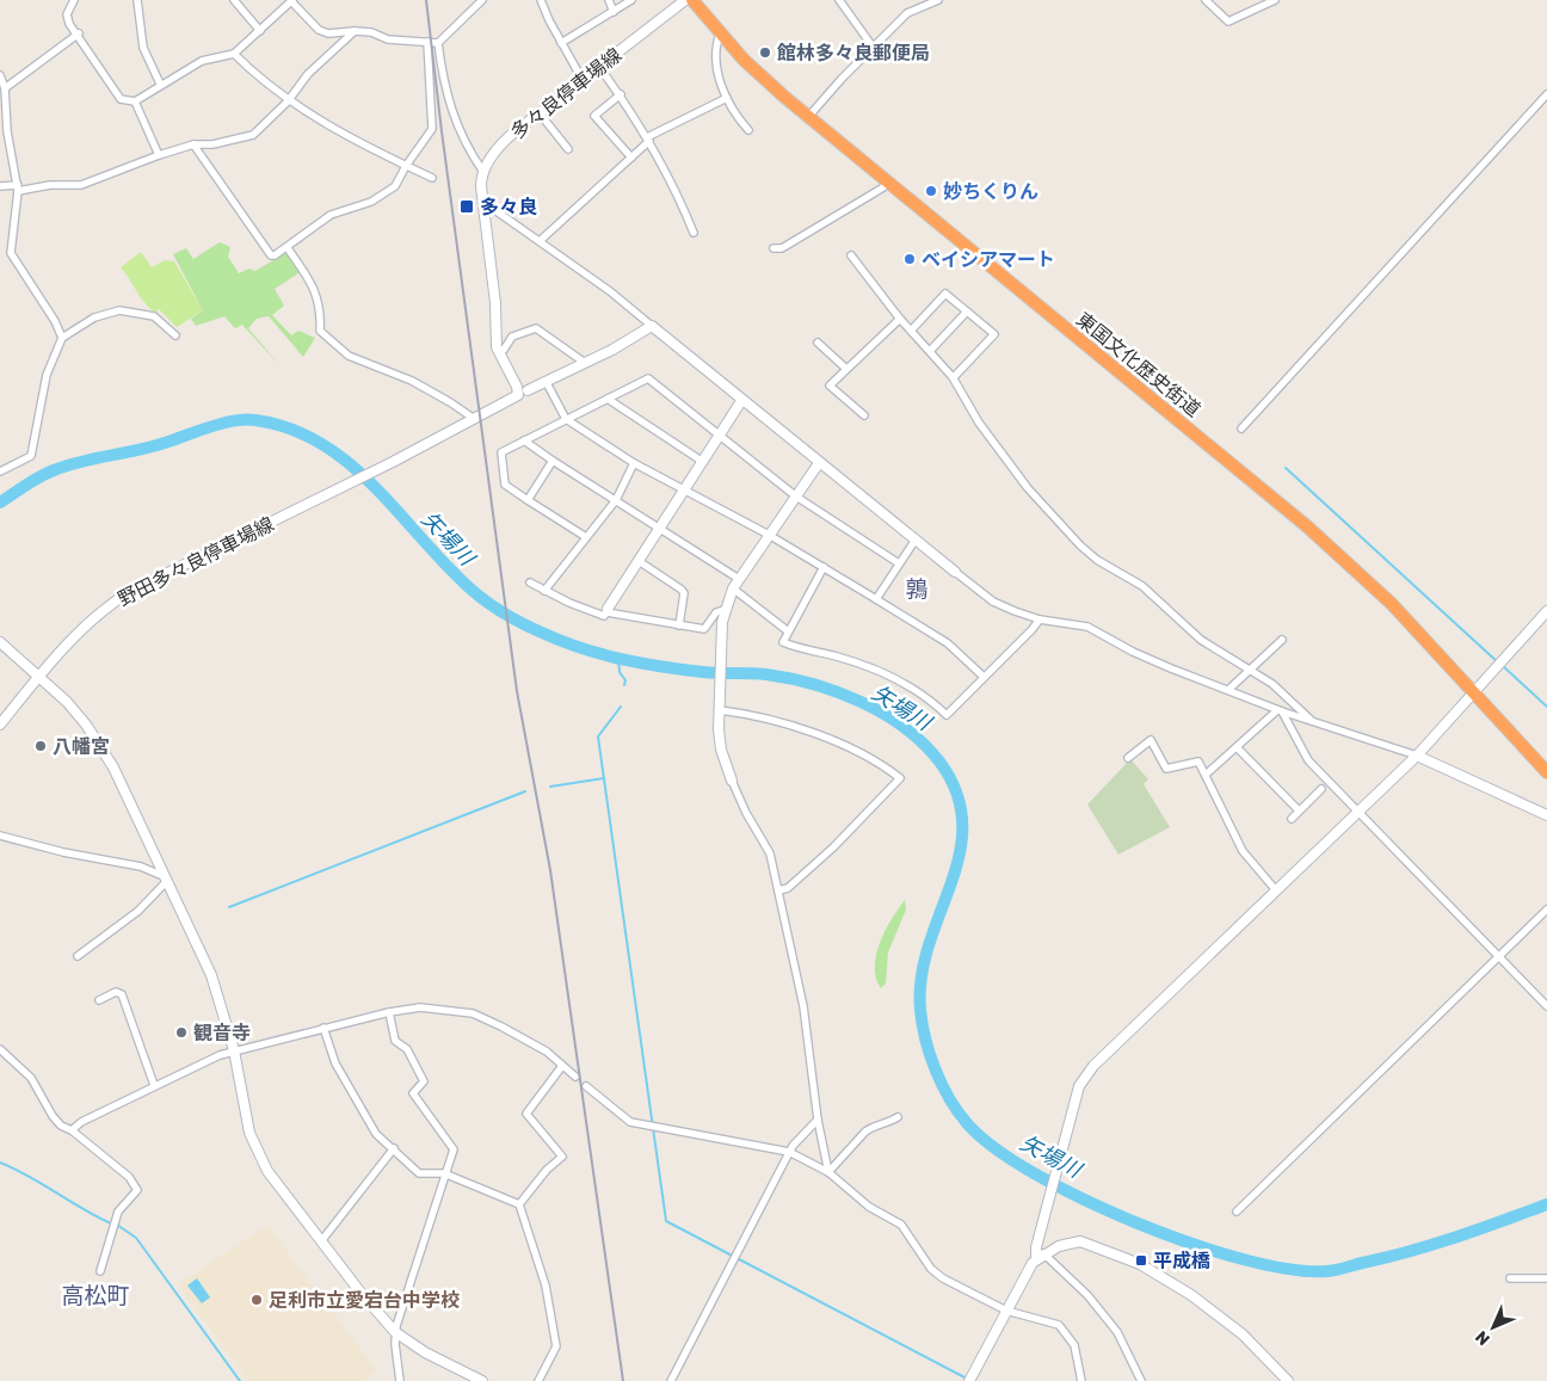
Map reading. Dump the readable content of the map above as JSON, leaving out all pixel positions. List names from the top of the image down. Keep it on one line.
{"streets":{"highway":["東国文化歴史街道"],"street":["多々良停車場線","野田多々良停車場線"]},"districts":["鶉","高松町"],"water":["矢場川"],"places":{"other":["館林多々良郵便局","妙ちくりん","ベイシアマート","八幡宮","観音寺","足利市立愛宕台中学校"],"transit":["多々良","平成橋"]},"north":"bottom left"}
